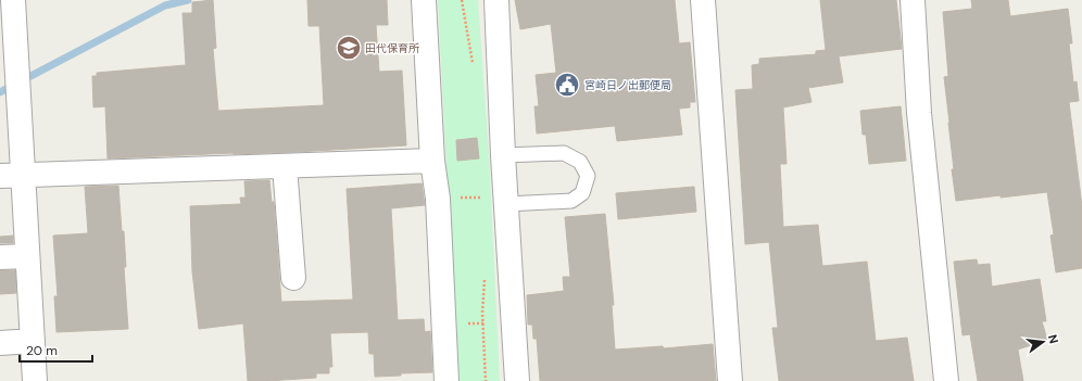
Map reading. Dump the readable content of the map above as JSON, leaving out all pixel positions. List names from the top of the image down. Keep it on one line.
{"places":{"school or university":["田代保育所"],"public building":["宮崎日ノ出郵便局"]},"scale_bar":"20 m","north":"right"}
